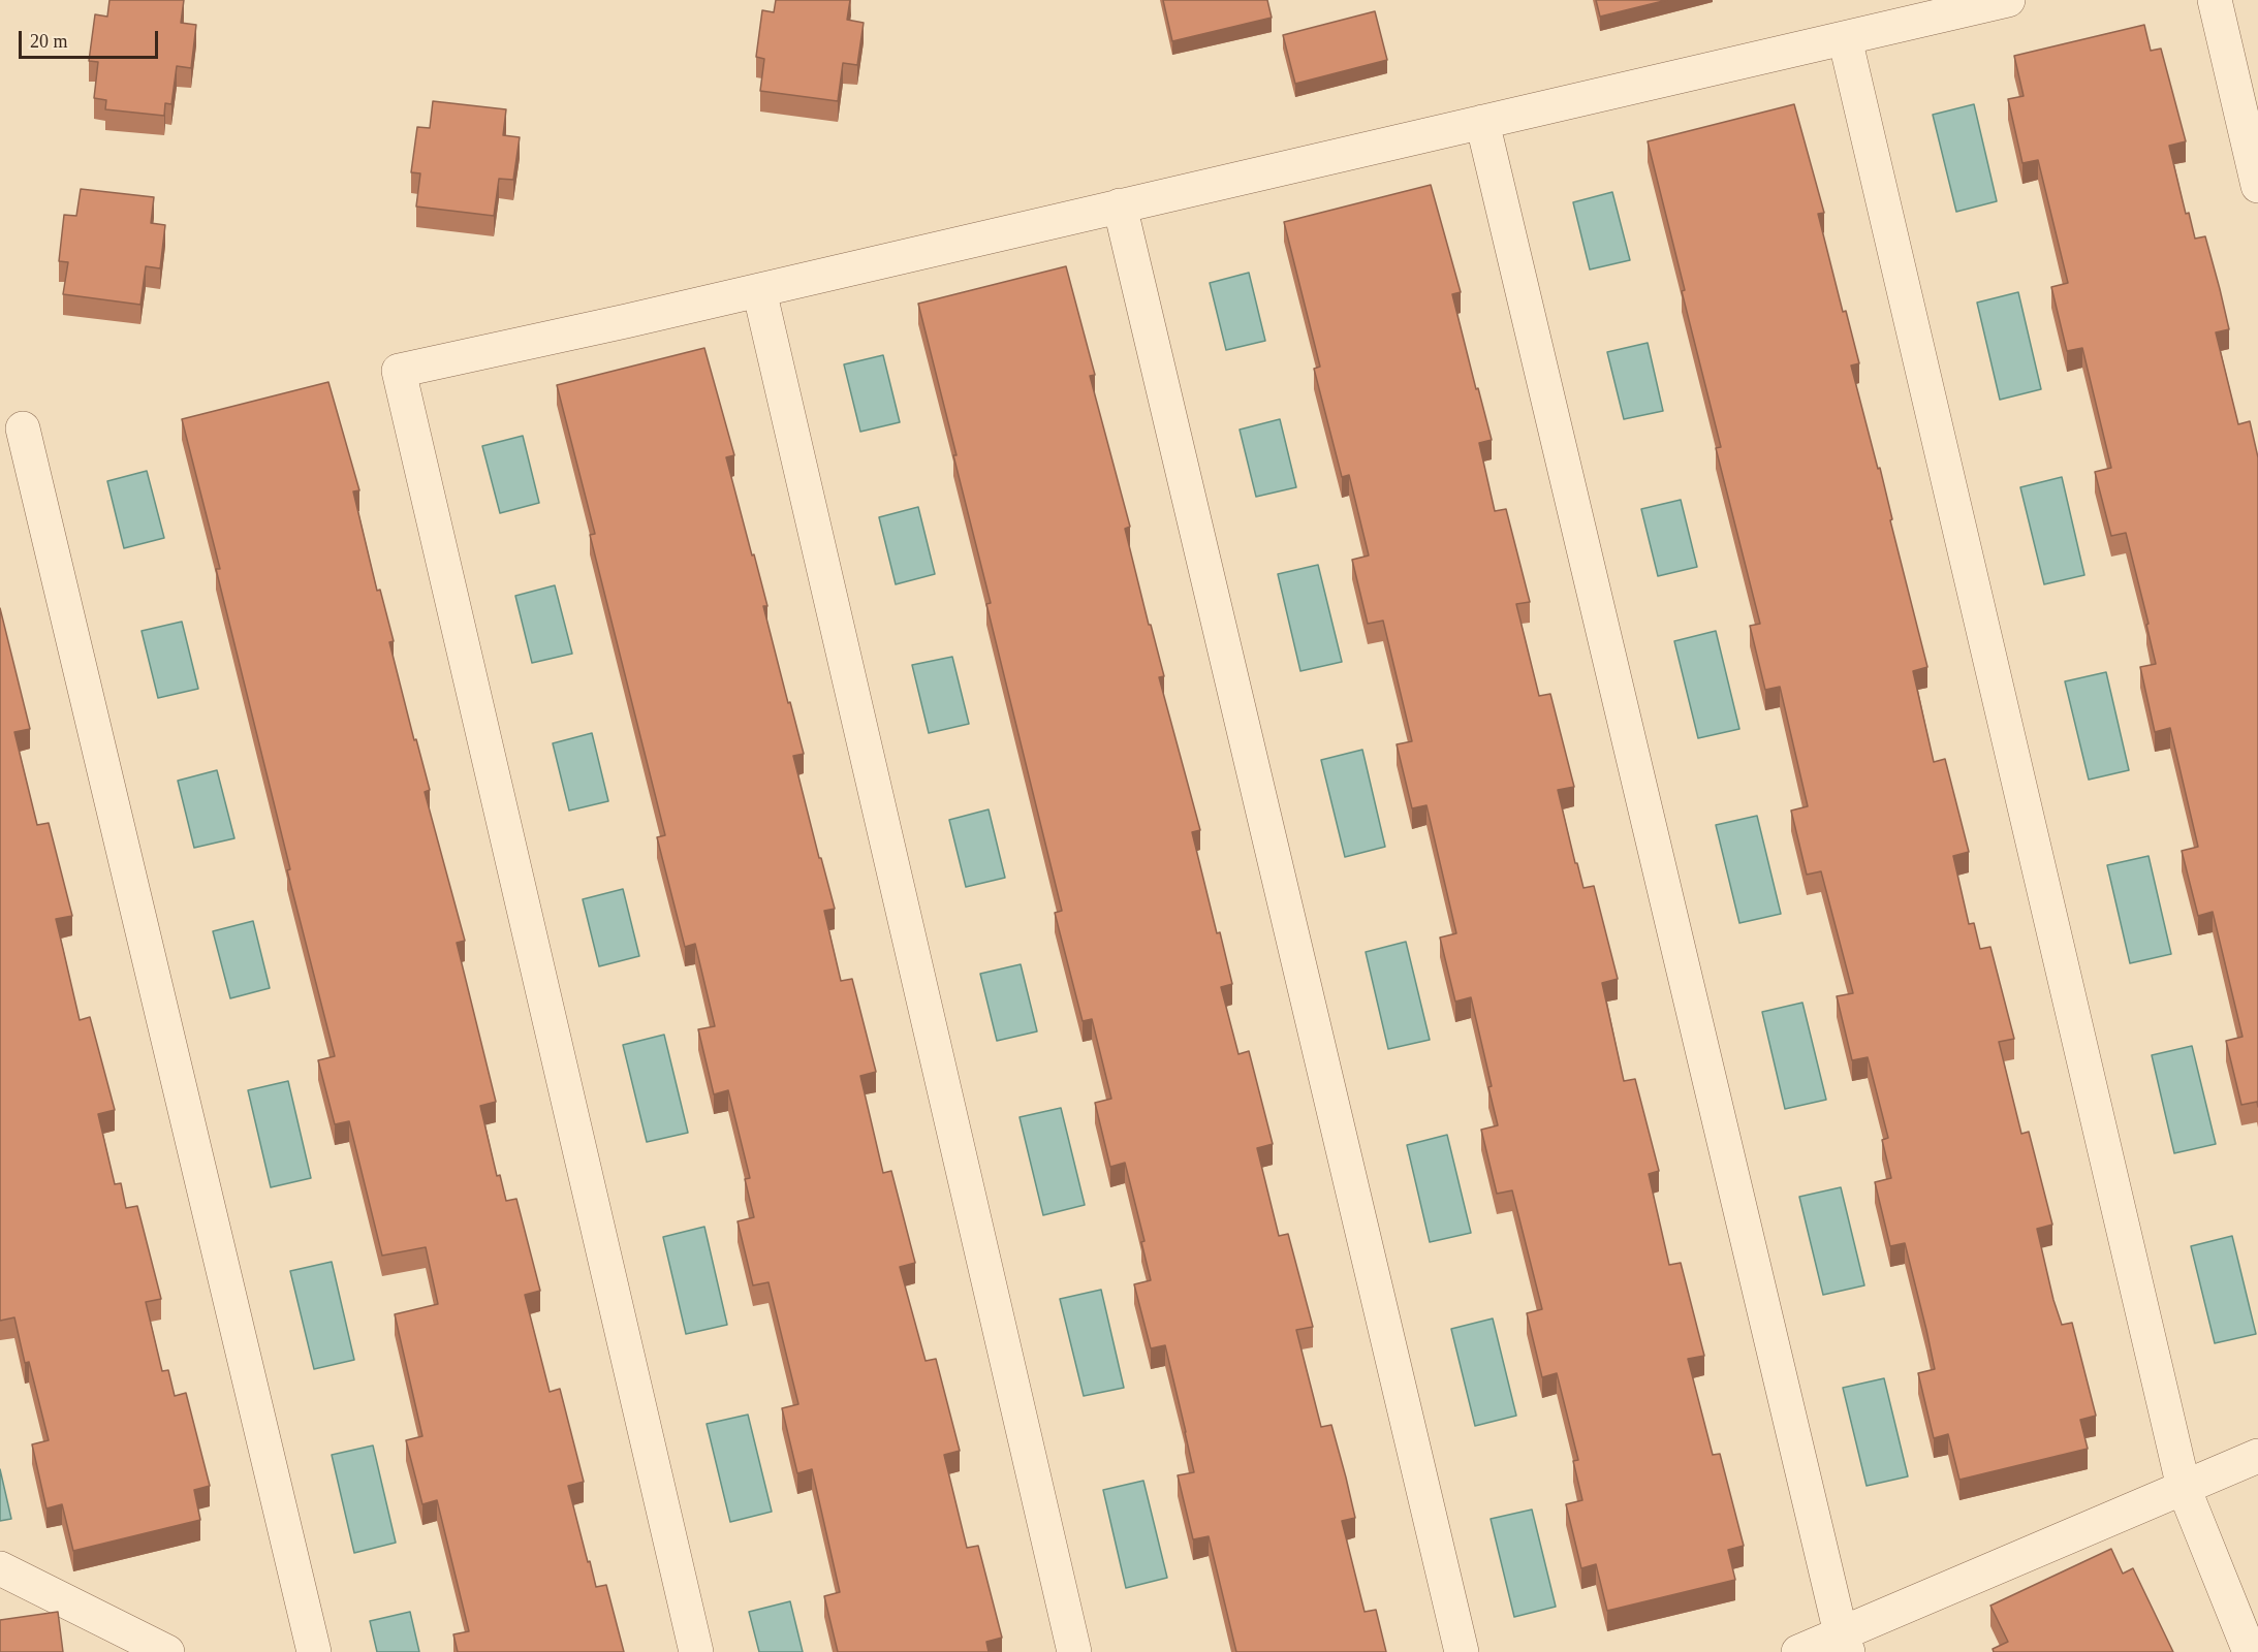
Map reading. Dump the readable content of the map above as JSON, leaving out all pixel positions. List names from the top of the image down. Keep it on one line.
{"scale_bar":"20 m"}
